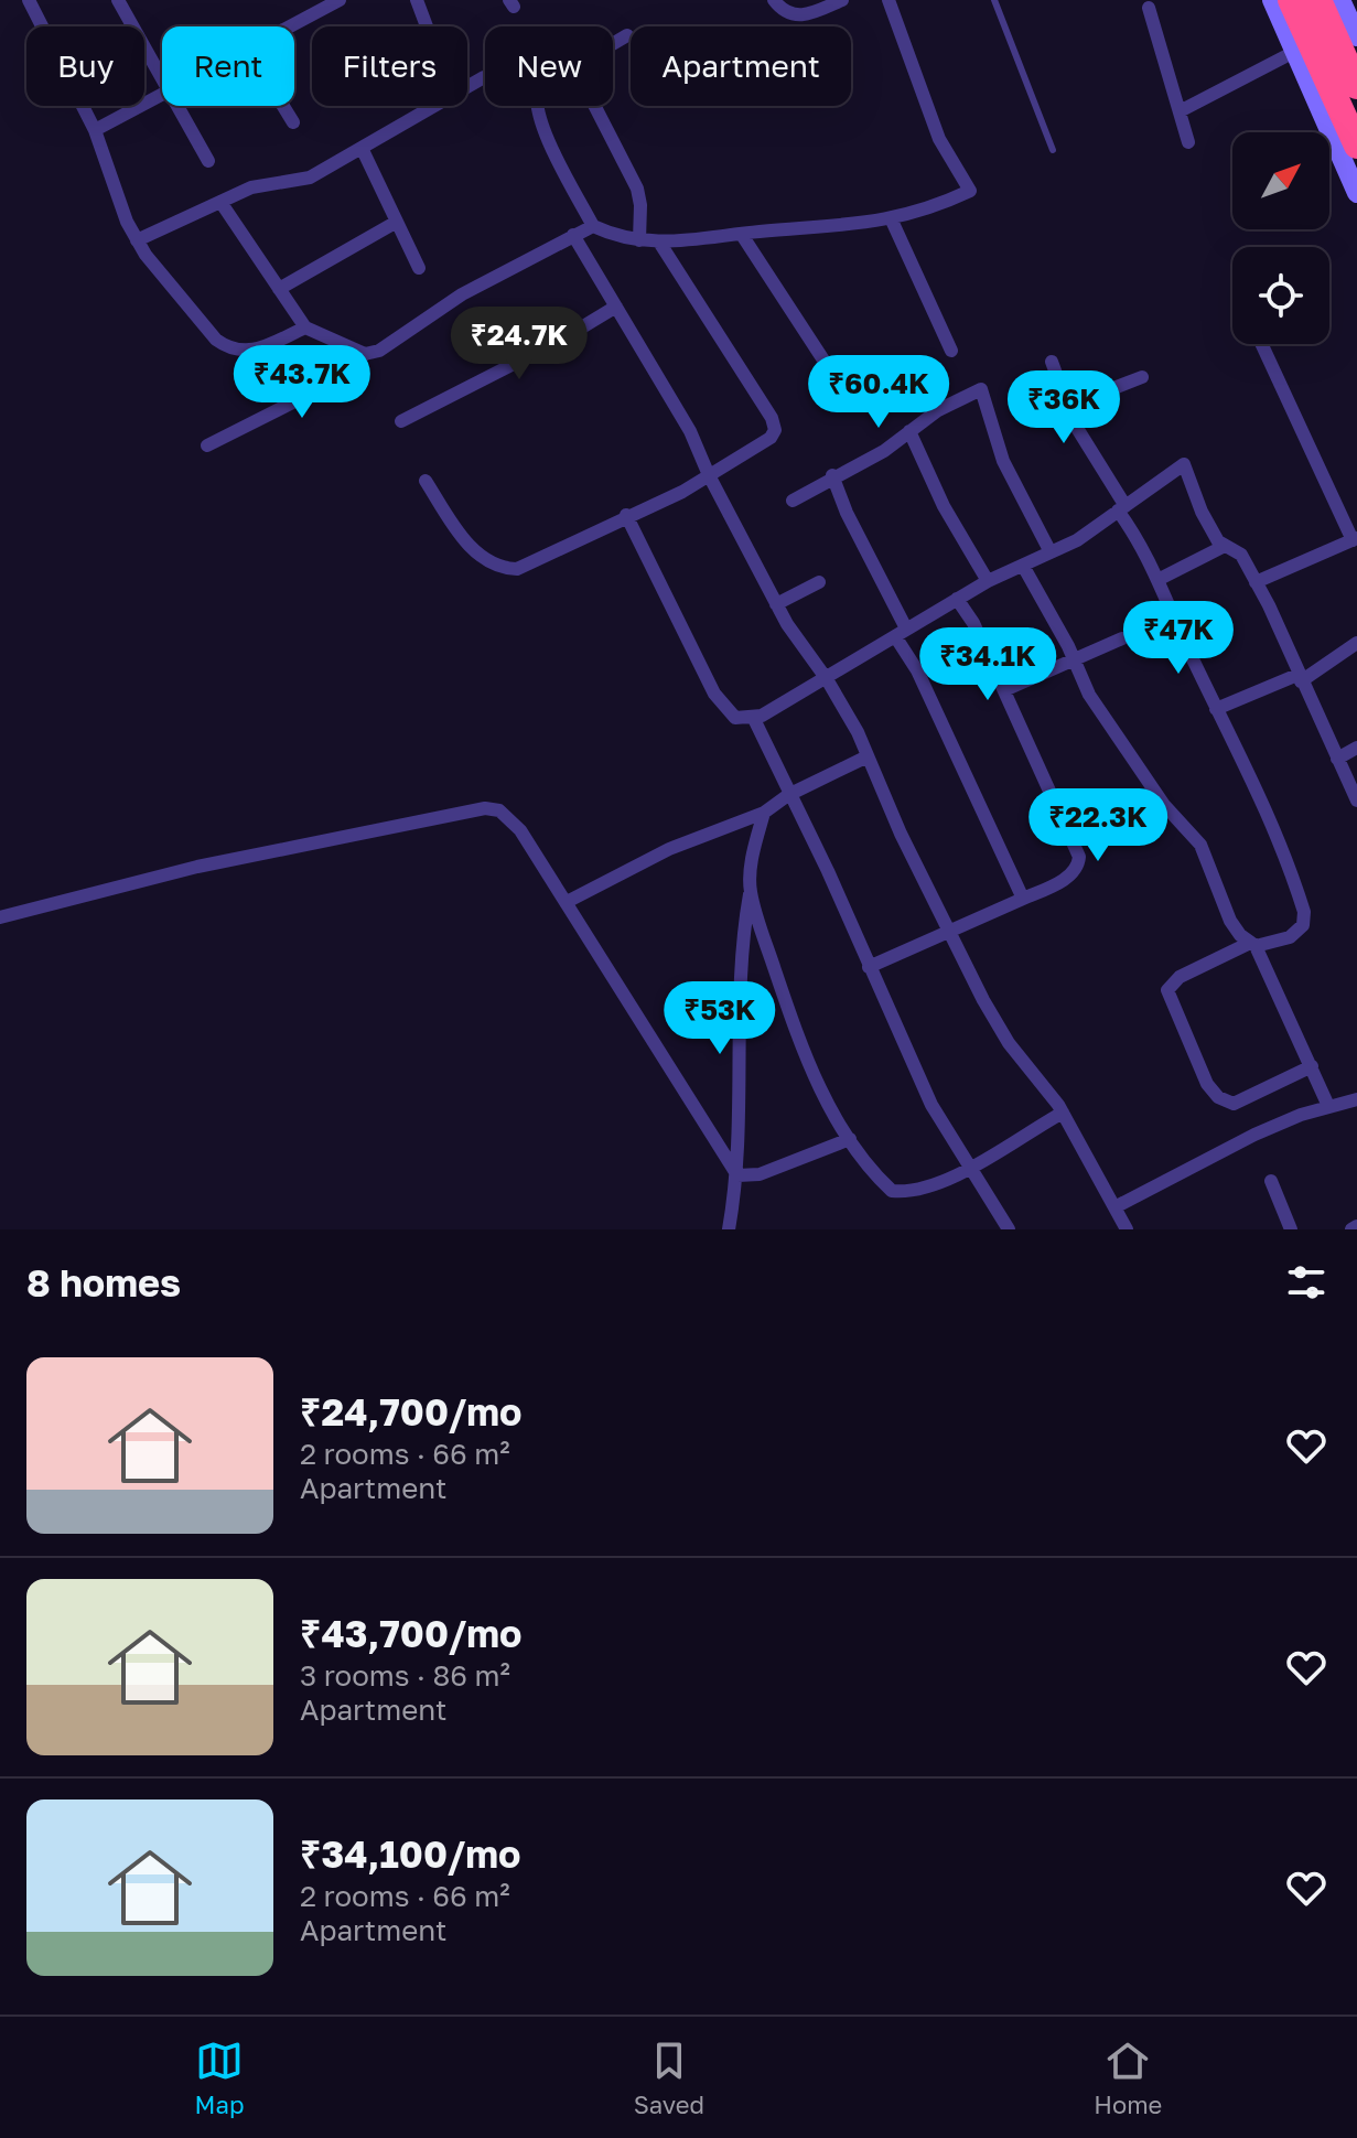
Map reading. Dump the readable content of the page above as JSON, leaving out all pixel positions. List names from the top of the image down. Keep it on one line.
{"north":"top right","page":{"chip":["Buy","Rent","Filters","New","Apartment"],"price":["₹24.7K","₹43.7K","₹60.4K","₹36K","₹47K","₹34.1K","₹22.3K","₹53K"],"heading":"8 homes","list":[{"name":"₹24,700/mo","note":"2 rooms · 66 m² · Apartment"},{"name":"₹43,700/mo","note":"3 rooms · 86 m² · Apartment"},{"name":"₹34,100/mo","note":"2 rooms · 66 m² · Apartment"}],"tabs":["Map","Saved","Home"]}}
